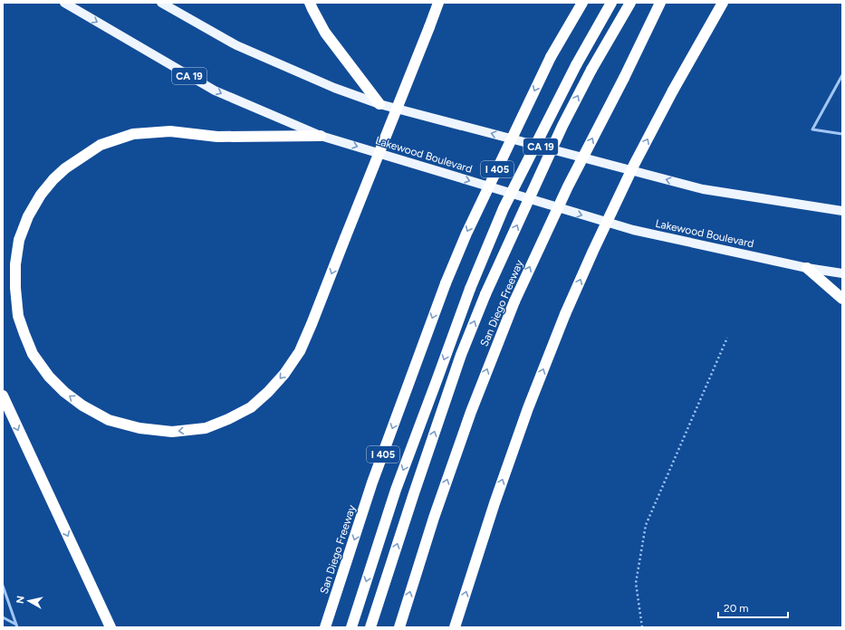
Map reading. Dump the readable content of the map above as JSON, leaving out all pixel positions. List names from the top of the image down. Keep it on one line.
{"streets":{"highway":["I 405","San Diego Freeway"],"main road":["CA 19","Lakewood Boulevard"]},"scale_bar":"20 m","north":"left"}
